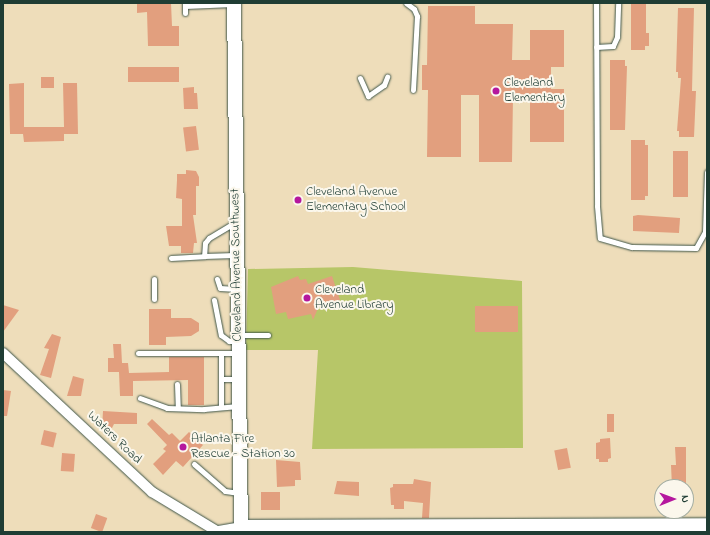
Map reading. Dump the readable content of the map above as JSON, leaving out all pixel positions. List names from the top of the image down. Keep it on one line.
{"streets":{"main road":["Cleveland Avenue Southwest"],"street":["Waters Road"]},"places":["Cleveland Elementary","Cleveland Avenue Elementary School","Cleveland Avenue Library","Atlanta Fire Rescue - Station 30"],"north":"right"}
